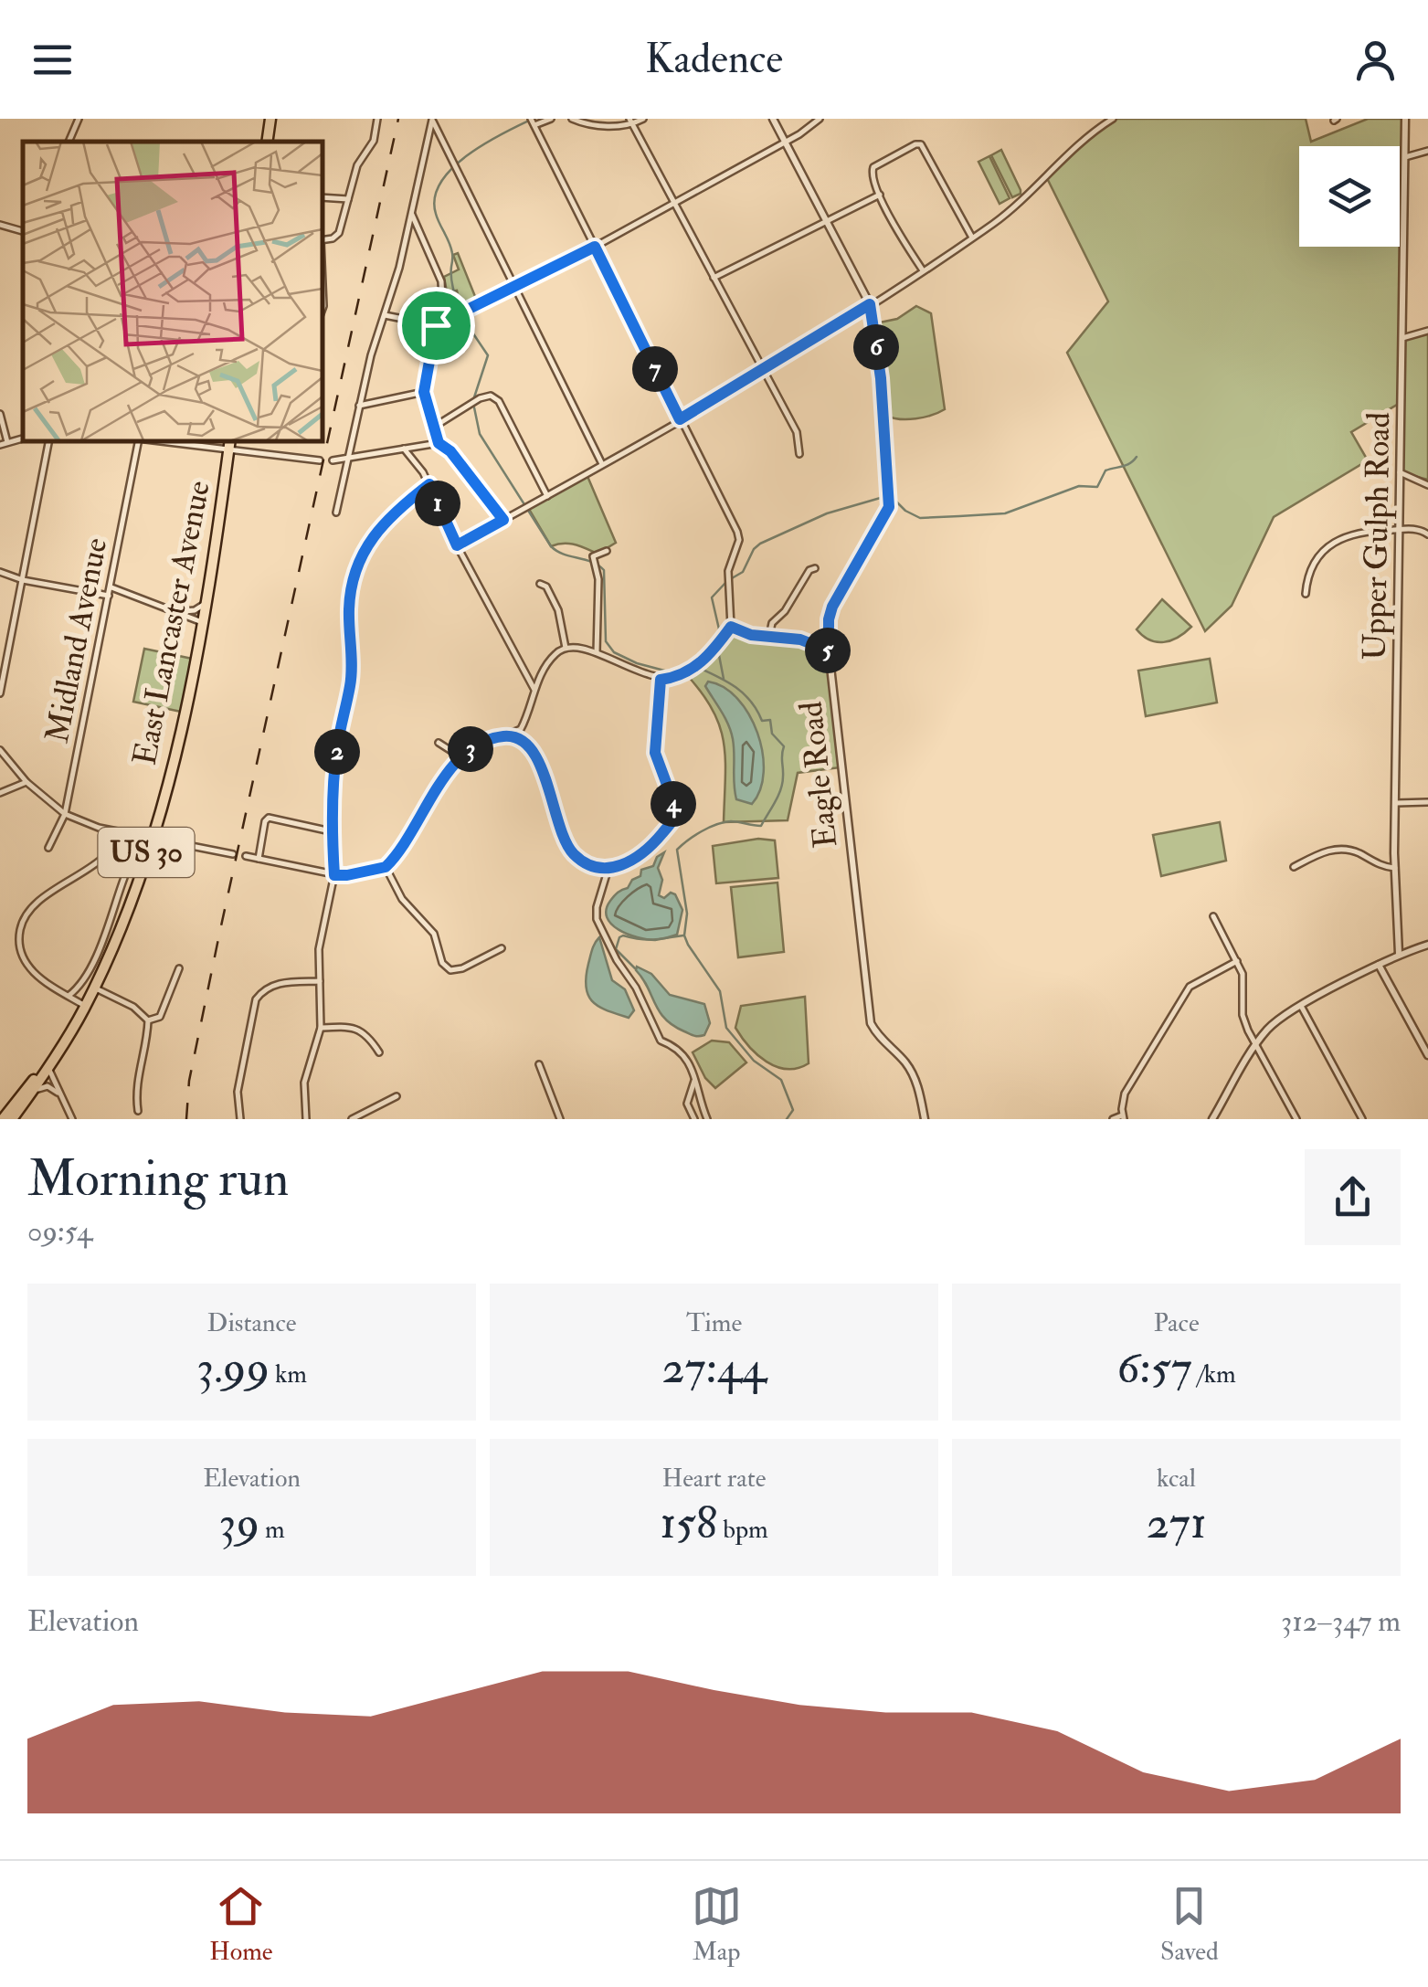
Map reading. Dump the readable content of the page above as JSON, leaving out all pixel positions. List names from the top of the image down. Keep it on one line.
{"streets":{"highway":["East Lancaster Avenue","US 30"],"street":["Upper Gulph Road","Midland Avenue","Eagle Road"]},"page":{"header":"Kadence","pins":["6","7","1","5","3","2","4"],"heading":["Morning run","09:54"],"stats":[["Distance","3.99 km"],["Time","27:44"],["Pace","6:57 /km"],["Elevation","39 m"],["Heart rate","158 bpm"],["kcal","271"]],"chart":["Elevation","312–347 m"],"tabs":["Home","Map","Saved"]}}
